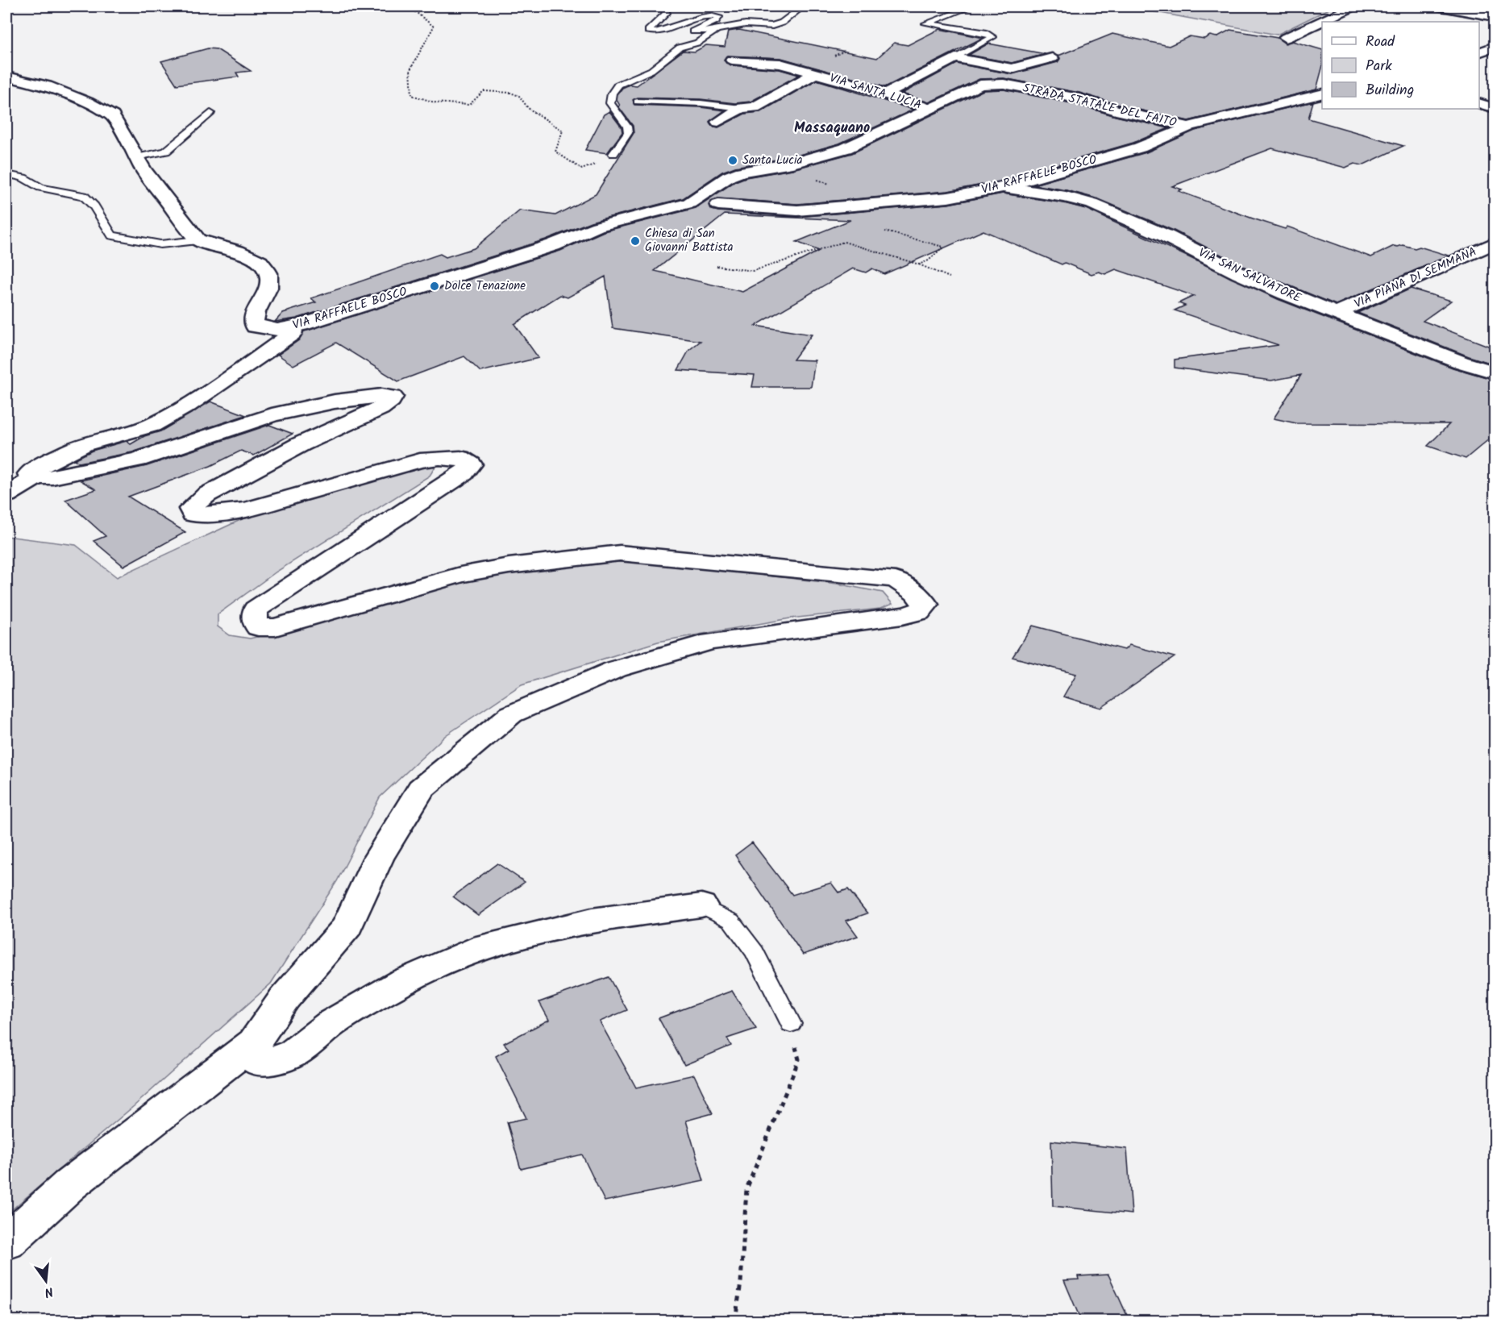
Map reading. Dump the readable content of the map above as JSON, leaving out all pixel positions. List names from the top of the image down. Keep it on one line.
{"streets":{"street":["VIA SANTA LUCIA","STRADA STATALE DEL FAITO","VIA RAFFAELE BOSCO","VIA SAN SALVATORE","VIA PIANA DI SEMMANA"]},"crossings":[["VIA SANTA LUCIA","STRADA STATALE DEL FAITO"],["STRADA STATALE DEL FAITO","VIA RAFFAELE BOSCO"],["VIA RAFFAELE BOSCO","VIA SAN SALVATORE"],["VIA SAN SALVATORE","VIA PIANA DI SEMMANA"]],"districts":["Massaquano"],"places":["Santa Lucia","Chiesa di San Giovanni Battista","Dolce Tenazione"],"legend":["Road","Park","Building"],"north":"bottom"}
